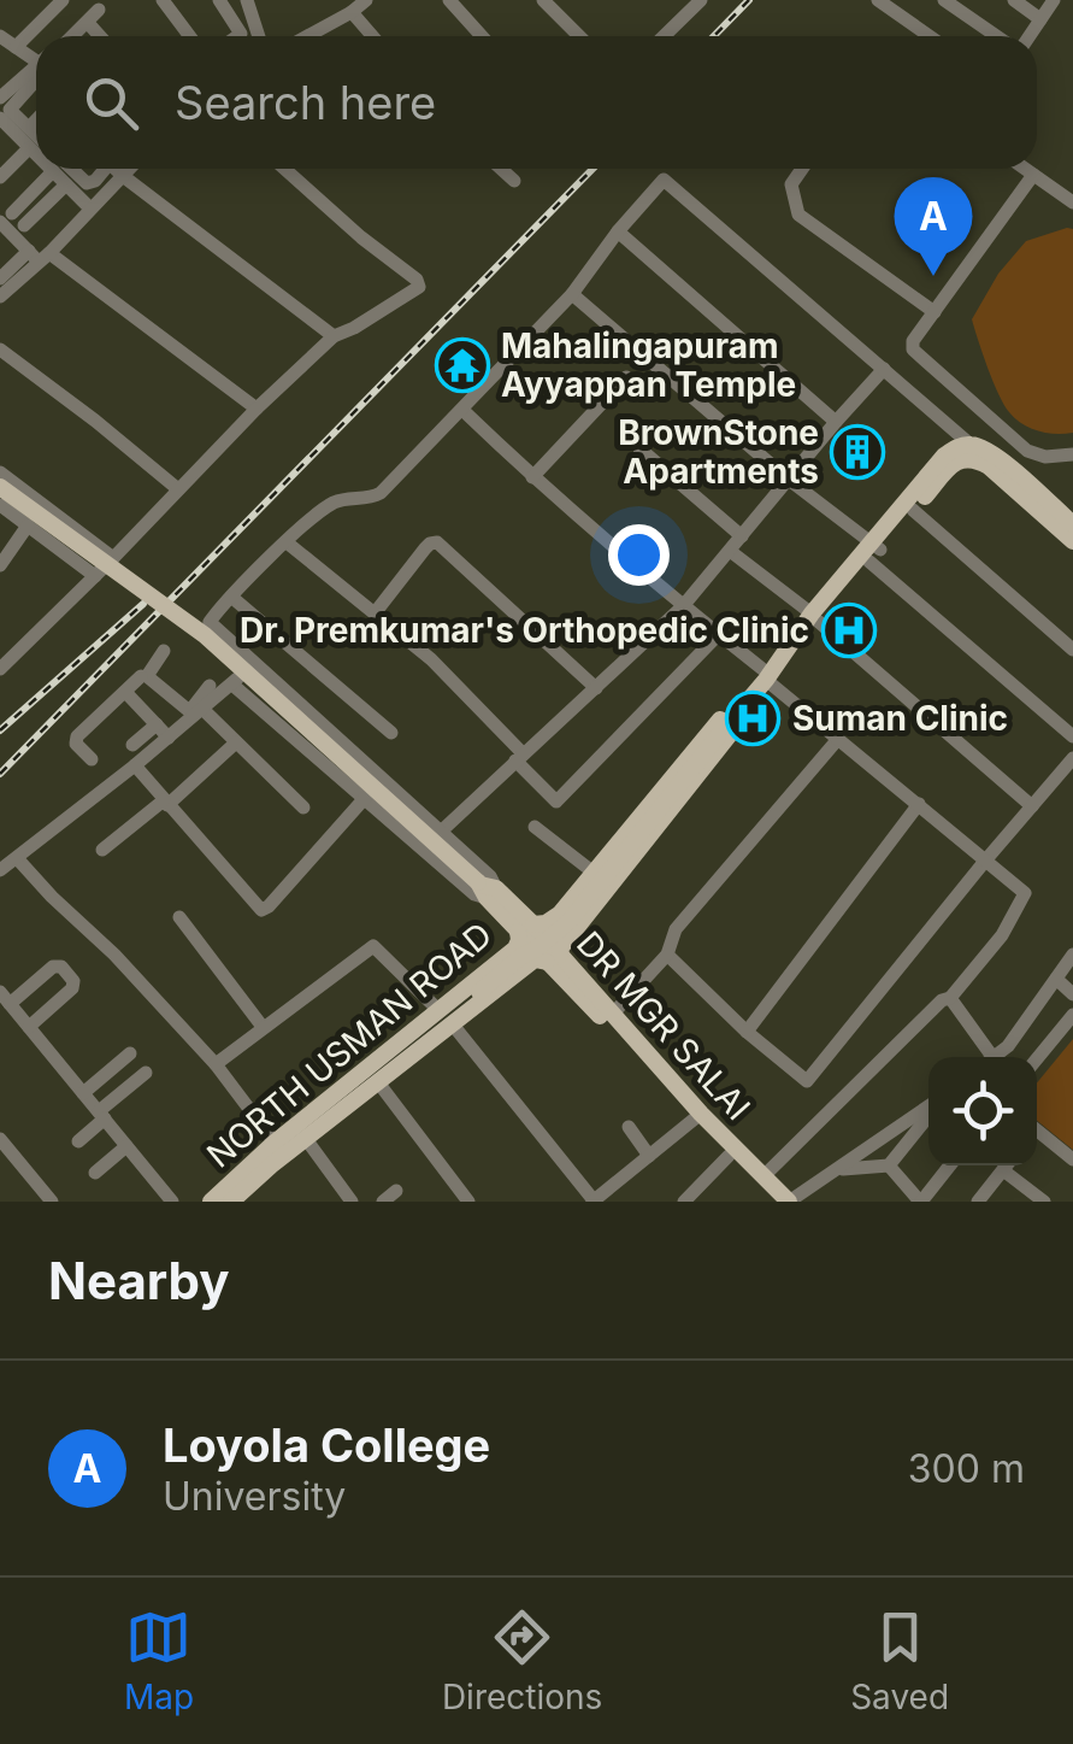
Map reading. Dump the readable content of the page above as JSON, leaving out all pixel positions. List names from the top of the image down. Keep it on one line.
{"streets":{"main road":["DR MGR SALAI","NORTH USMAN ROAD"]},"crossings":[["DR MGR SALAI","NORTH USMAN ROAD"]],"places":{"temple":["Mahalingapuram Ayyappan Temple"],"building":["BrownStone Apartments"],"hospital":["Dr. Premkumar's Orthopedic Clinic","Suman Clinic"]},"page":{"search":"Search here","pins":"A","heading":"Nearby","list":[{"mark":"A","name":"Loyola College","note":"University","value":"300 m"}],"nav":["Map","Directions","Saved"]}}
